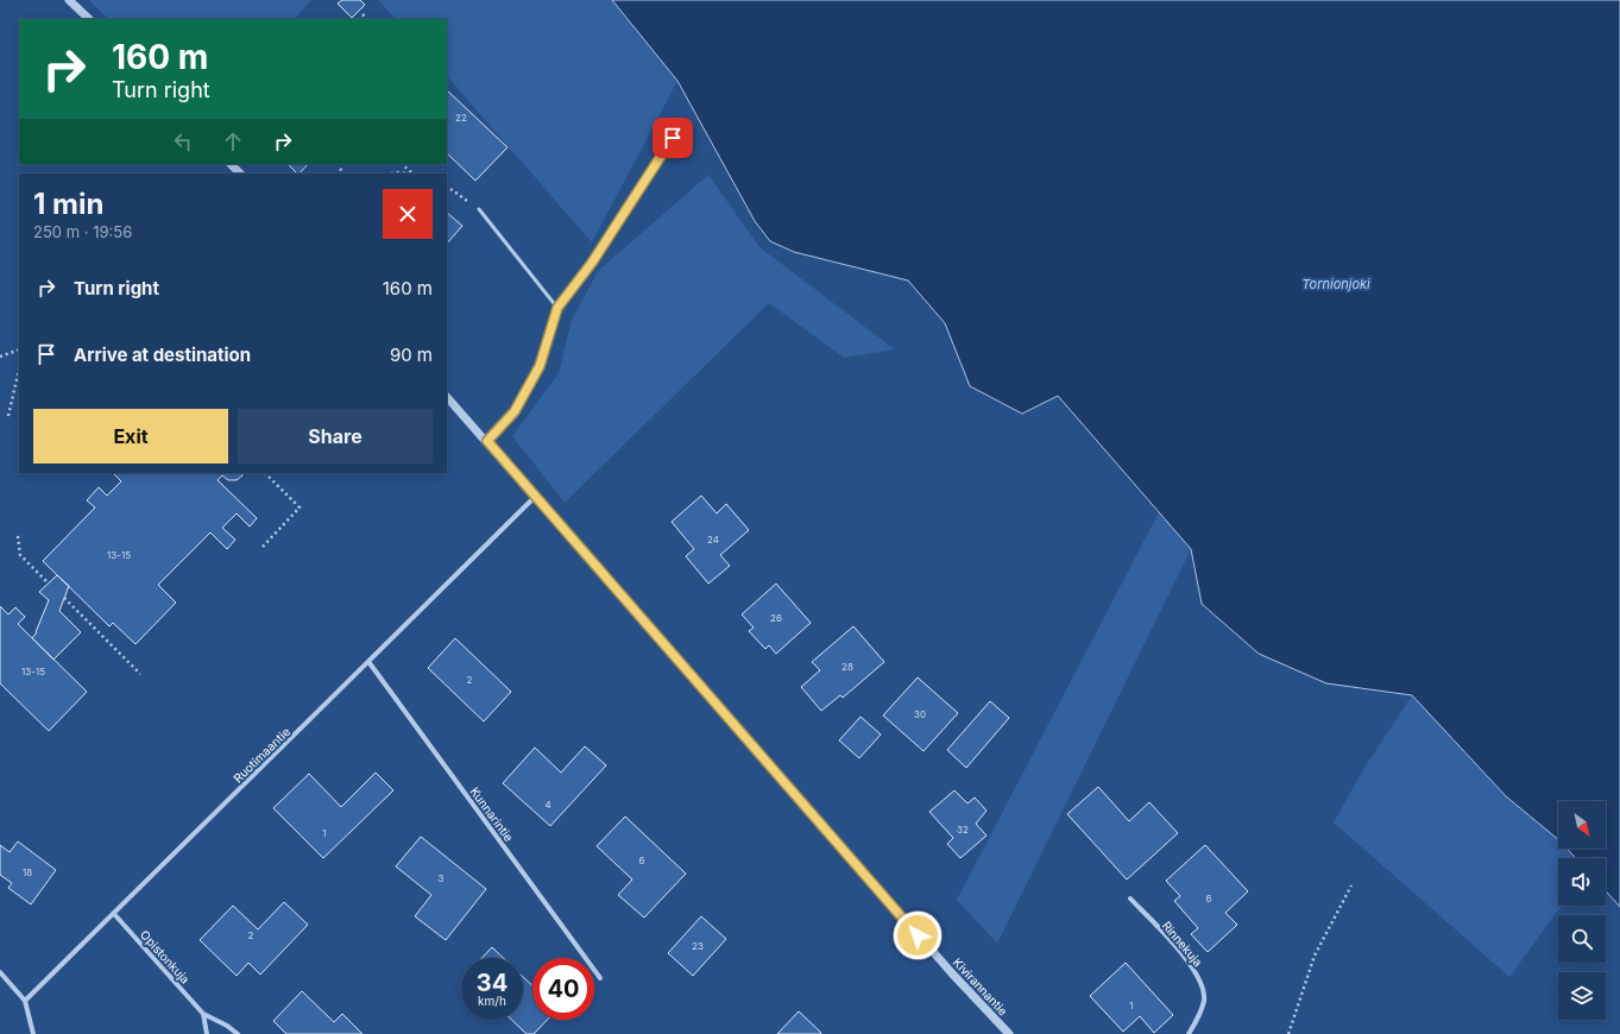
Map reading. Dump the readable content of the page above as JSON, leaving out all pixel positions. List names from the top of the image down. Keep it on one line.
{"streets":{"street":["Ruotimaantie","Kunnarintie","Rinnekuja","Opistonkuja","Kivirannantie"]},"crossings":[["Ruotimaantie","Kunnarintie"],["Ruotimaantie","Opistonkuja"],["Ruotimaantie","Kivirannantie"]],"water":["Tornionjoki"],"house_numbers":["22","24","13-15","26","28","13-15","2","30","4","32","1","6","18","3","6","2","23","1"],"north":"bottom right","page":{"turn":["160 m","Turn right"],"heading":["1 min","250 m · 19:56"],"list":[{"name":"Turn right","value":"160 m"},{"name":"Arrive at destination","value":"90 m"}],"buttons":["Exit","Share"],"speed":"34 km/h","limit":"40"}}
